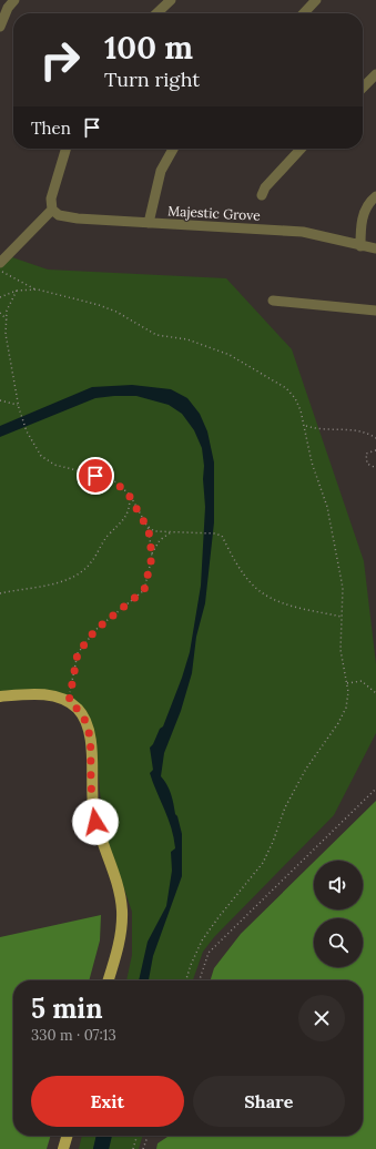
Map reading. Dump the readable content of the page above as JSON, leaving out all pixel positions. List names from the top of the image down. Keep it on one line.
{"streets":{"street":["Majestic Grove"]},"page":{"turn":["100 m","Turn right"],"then":"Then","heading":["5 min","330 m · 07:13"],"buttons":["Exit","Share"]}}
